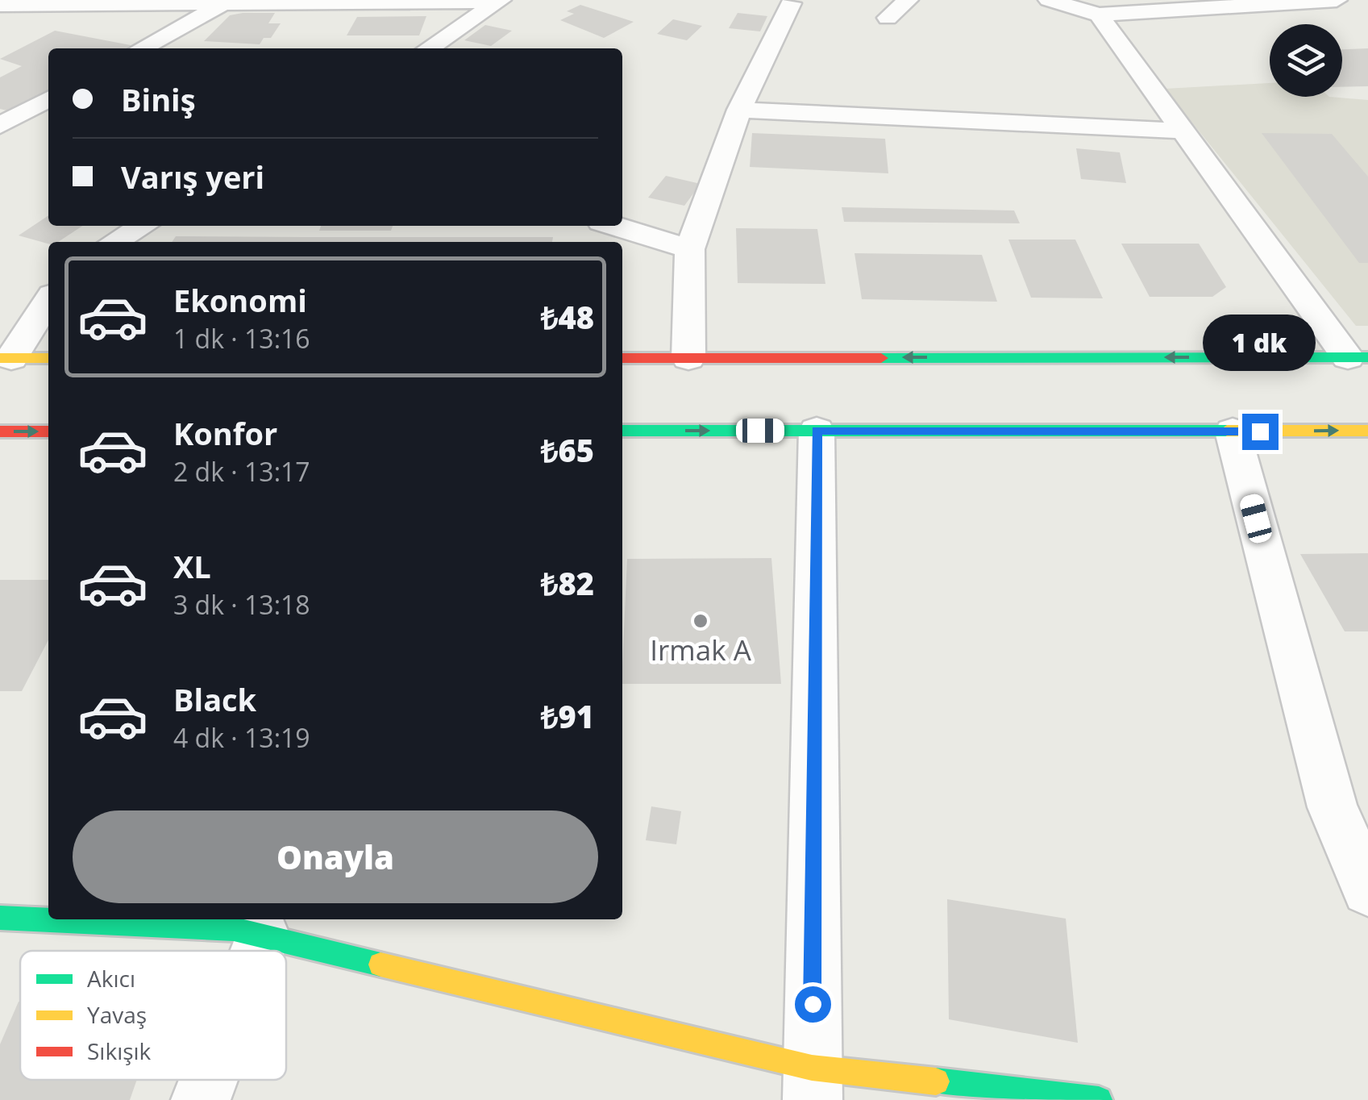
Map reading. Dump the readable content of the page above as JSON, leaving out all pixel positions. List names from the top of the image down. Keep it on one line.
{"places":["Irmak A"],"legend":["Akıcı","Yavaş","Sıkışık"],"page":{"banner":["Biniş","Varış yeri"],"list":[{"name":"Ekonomi","note":"1 dk · 13:16","value":"₺48"},{"name":"Konfor","note":"2 dk · 13:17","value":"₺65"},{"name":"XL","note":"3 dk · 13:18","value":"₺82"},{"name":"Black","note":"4 dk · 13:19","value":"₺91"}],"bubble":"1 dk","buttons":"Onayla"}}
